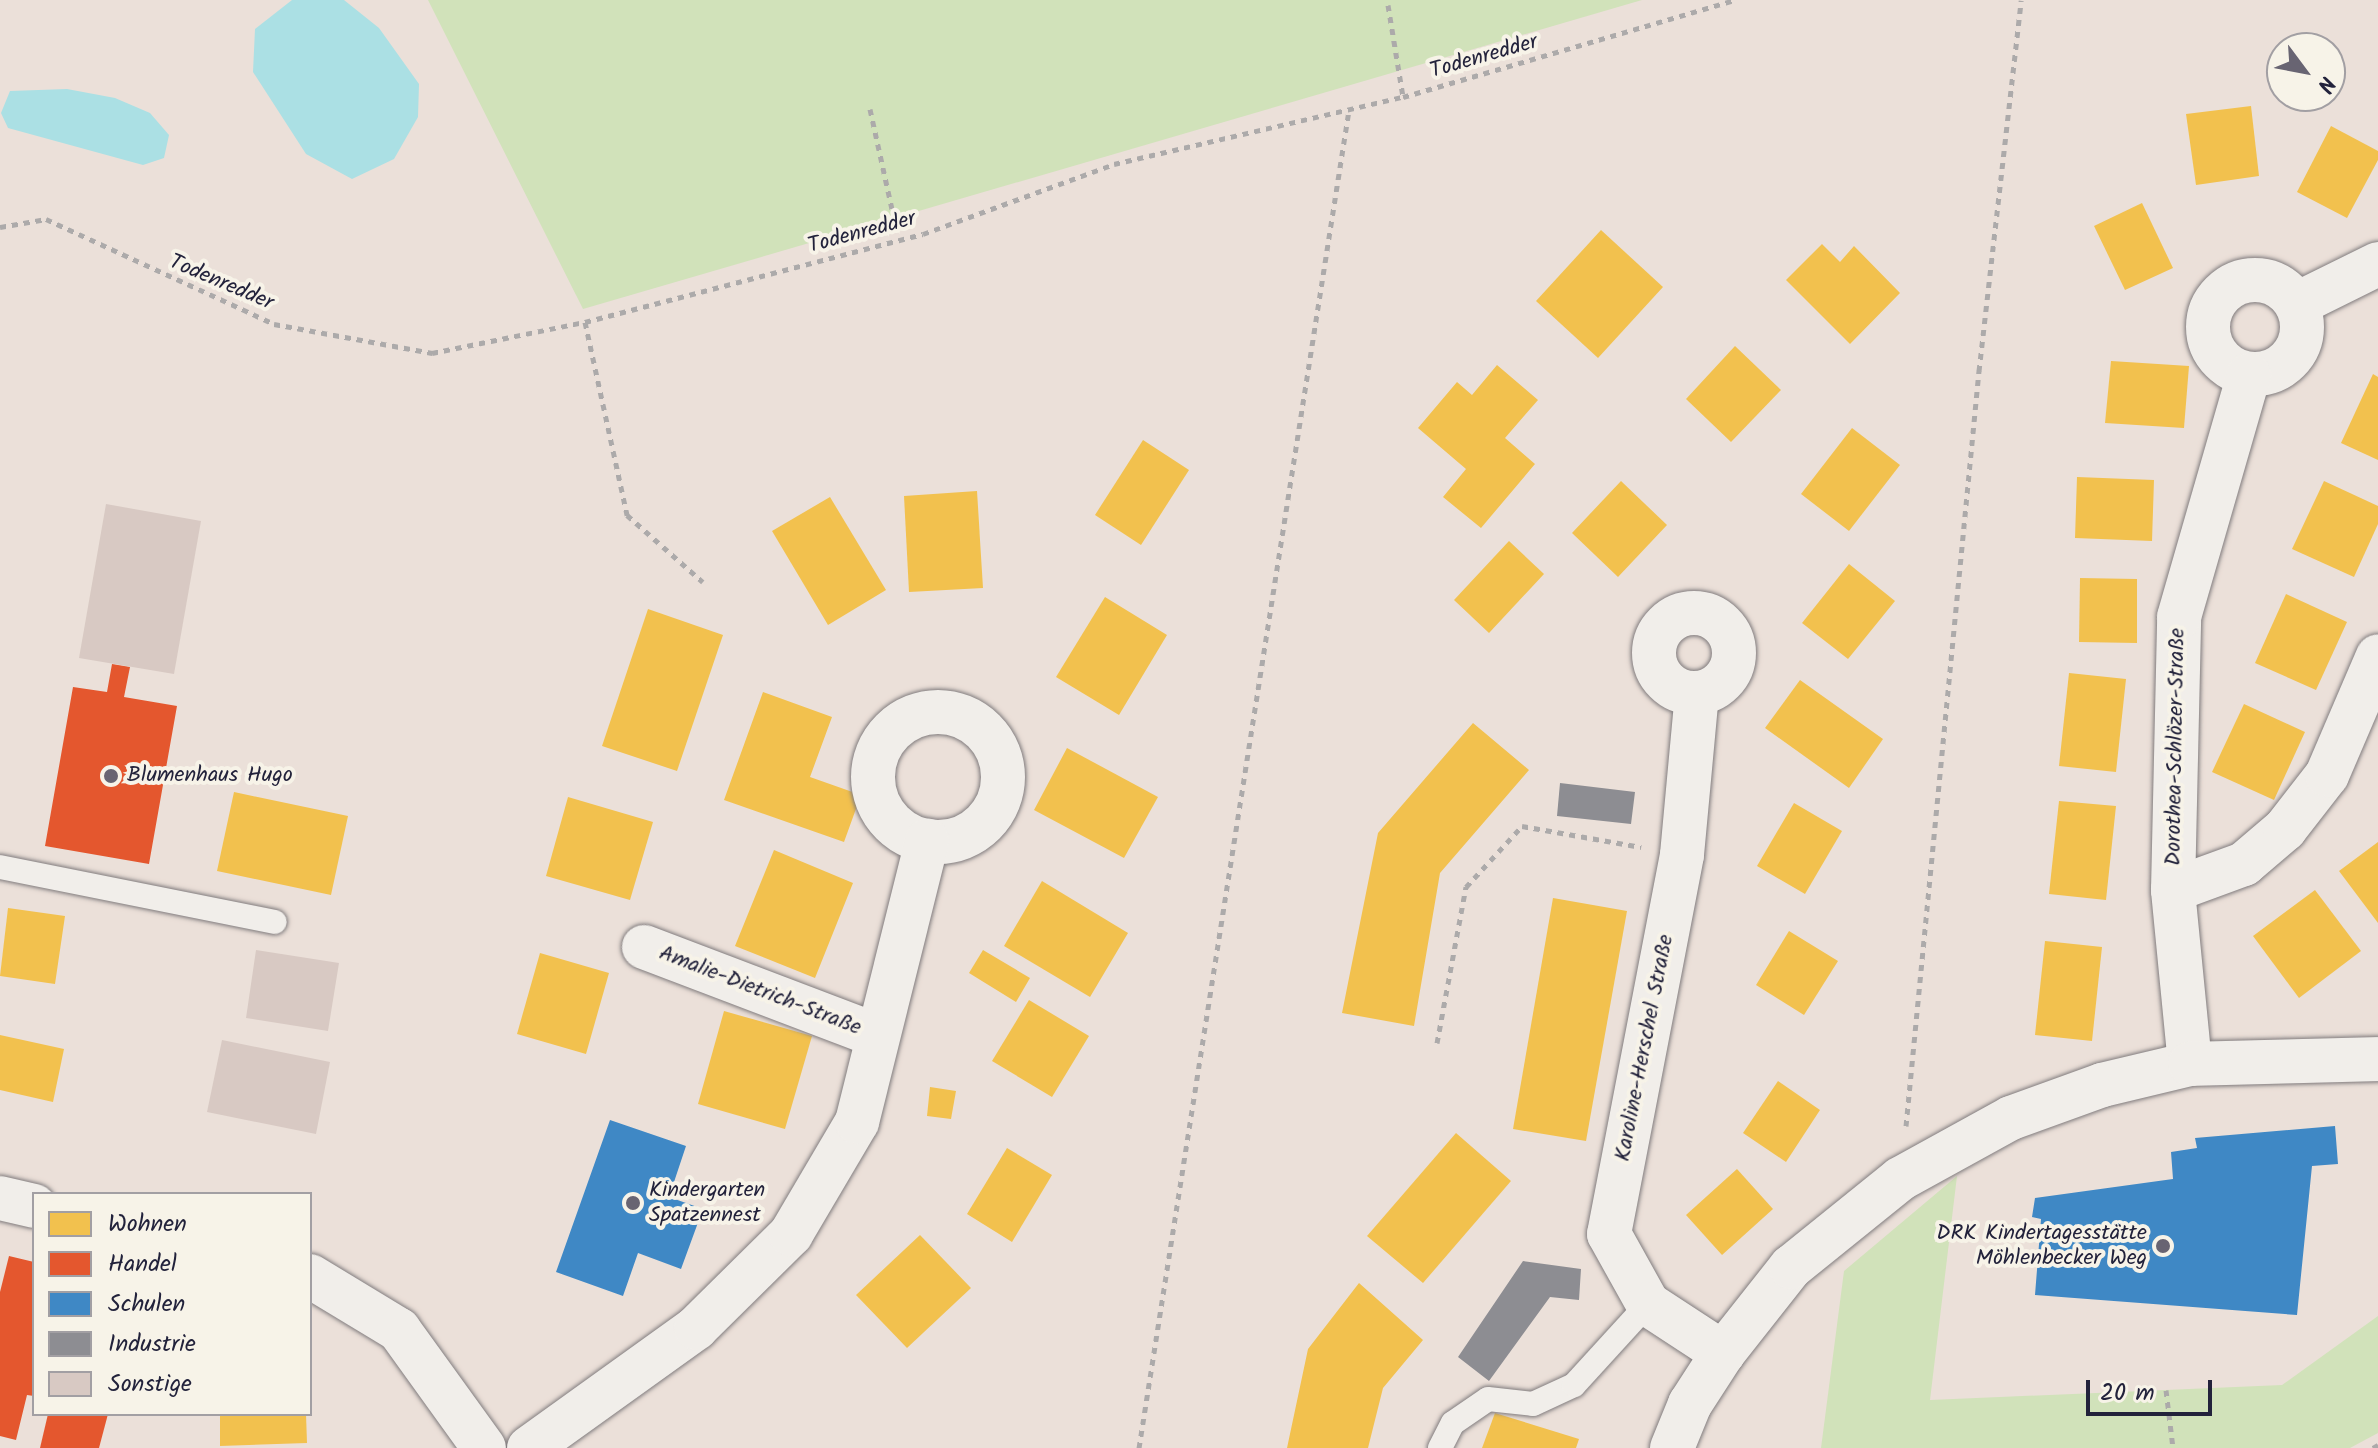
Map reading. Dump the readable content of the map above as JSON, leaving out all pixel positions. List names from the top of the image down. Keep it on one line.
{"streets":{"street":["Dorothea-Schlözer-Straße","Amalie-Dietrich-Straße","Karoline-Herschel Straße"],"path":["Todenredder"]},"places":["Blumenhaus Hugo","Kindergarten Spatzennest","DRK Kindertagesstätte Möhlenbecker Weg"],"legend":["Wohnen","Handel","Schulen","Industrie","Sonstige"],"scale_bar":"20 m","north":"bottom right"}
